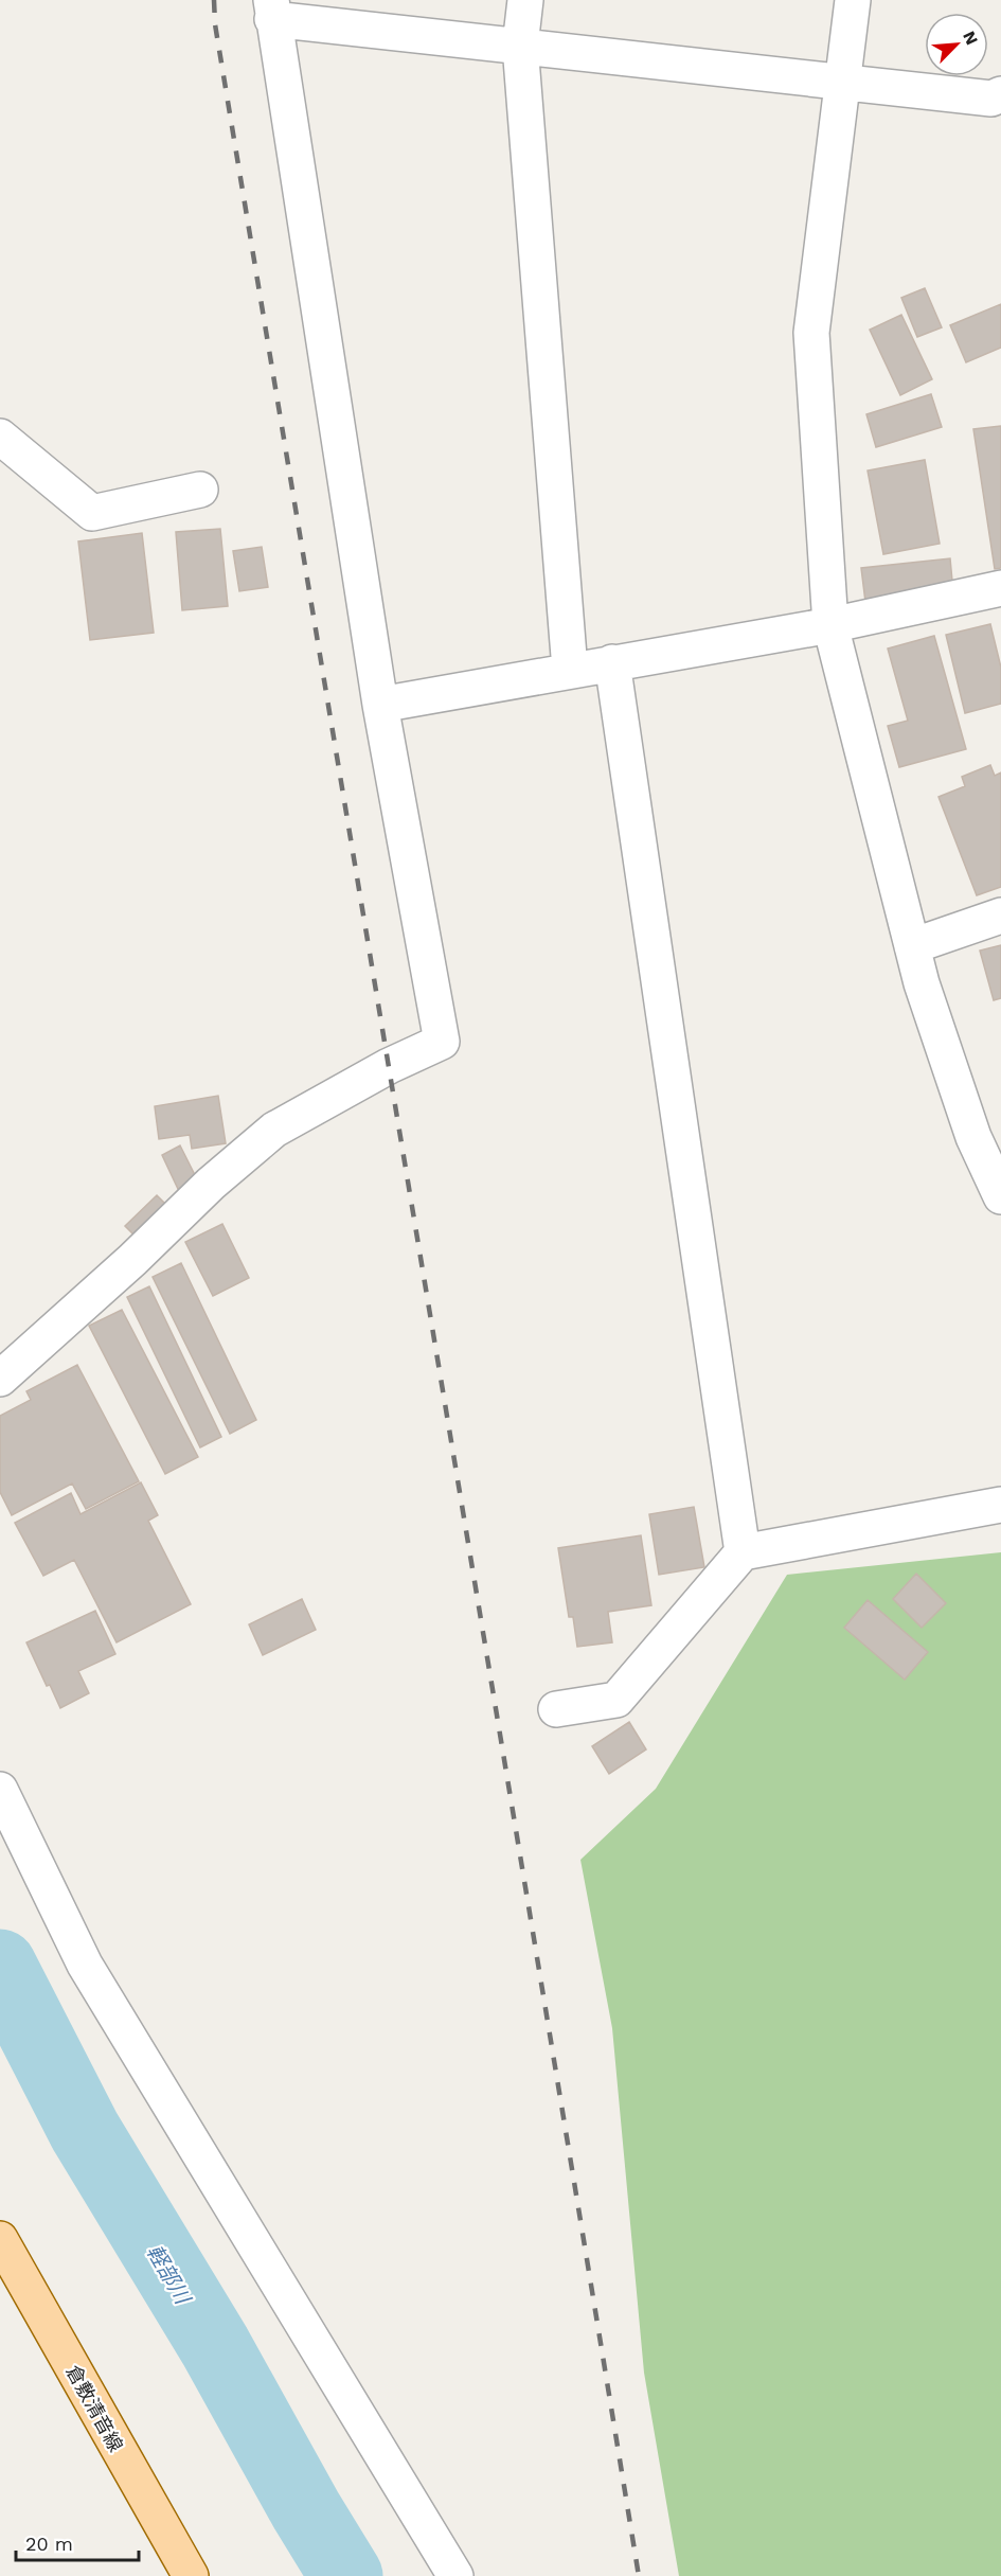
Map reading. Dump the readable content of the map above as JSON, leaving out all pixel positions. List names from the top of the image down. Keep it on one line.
{"streets":{"main road":["倉敷清音線"]},"water":["軽部川"],"scale_bar":"20 m","north":"top right"}
